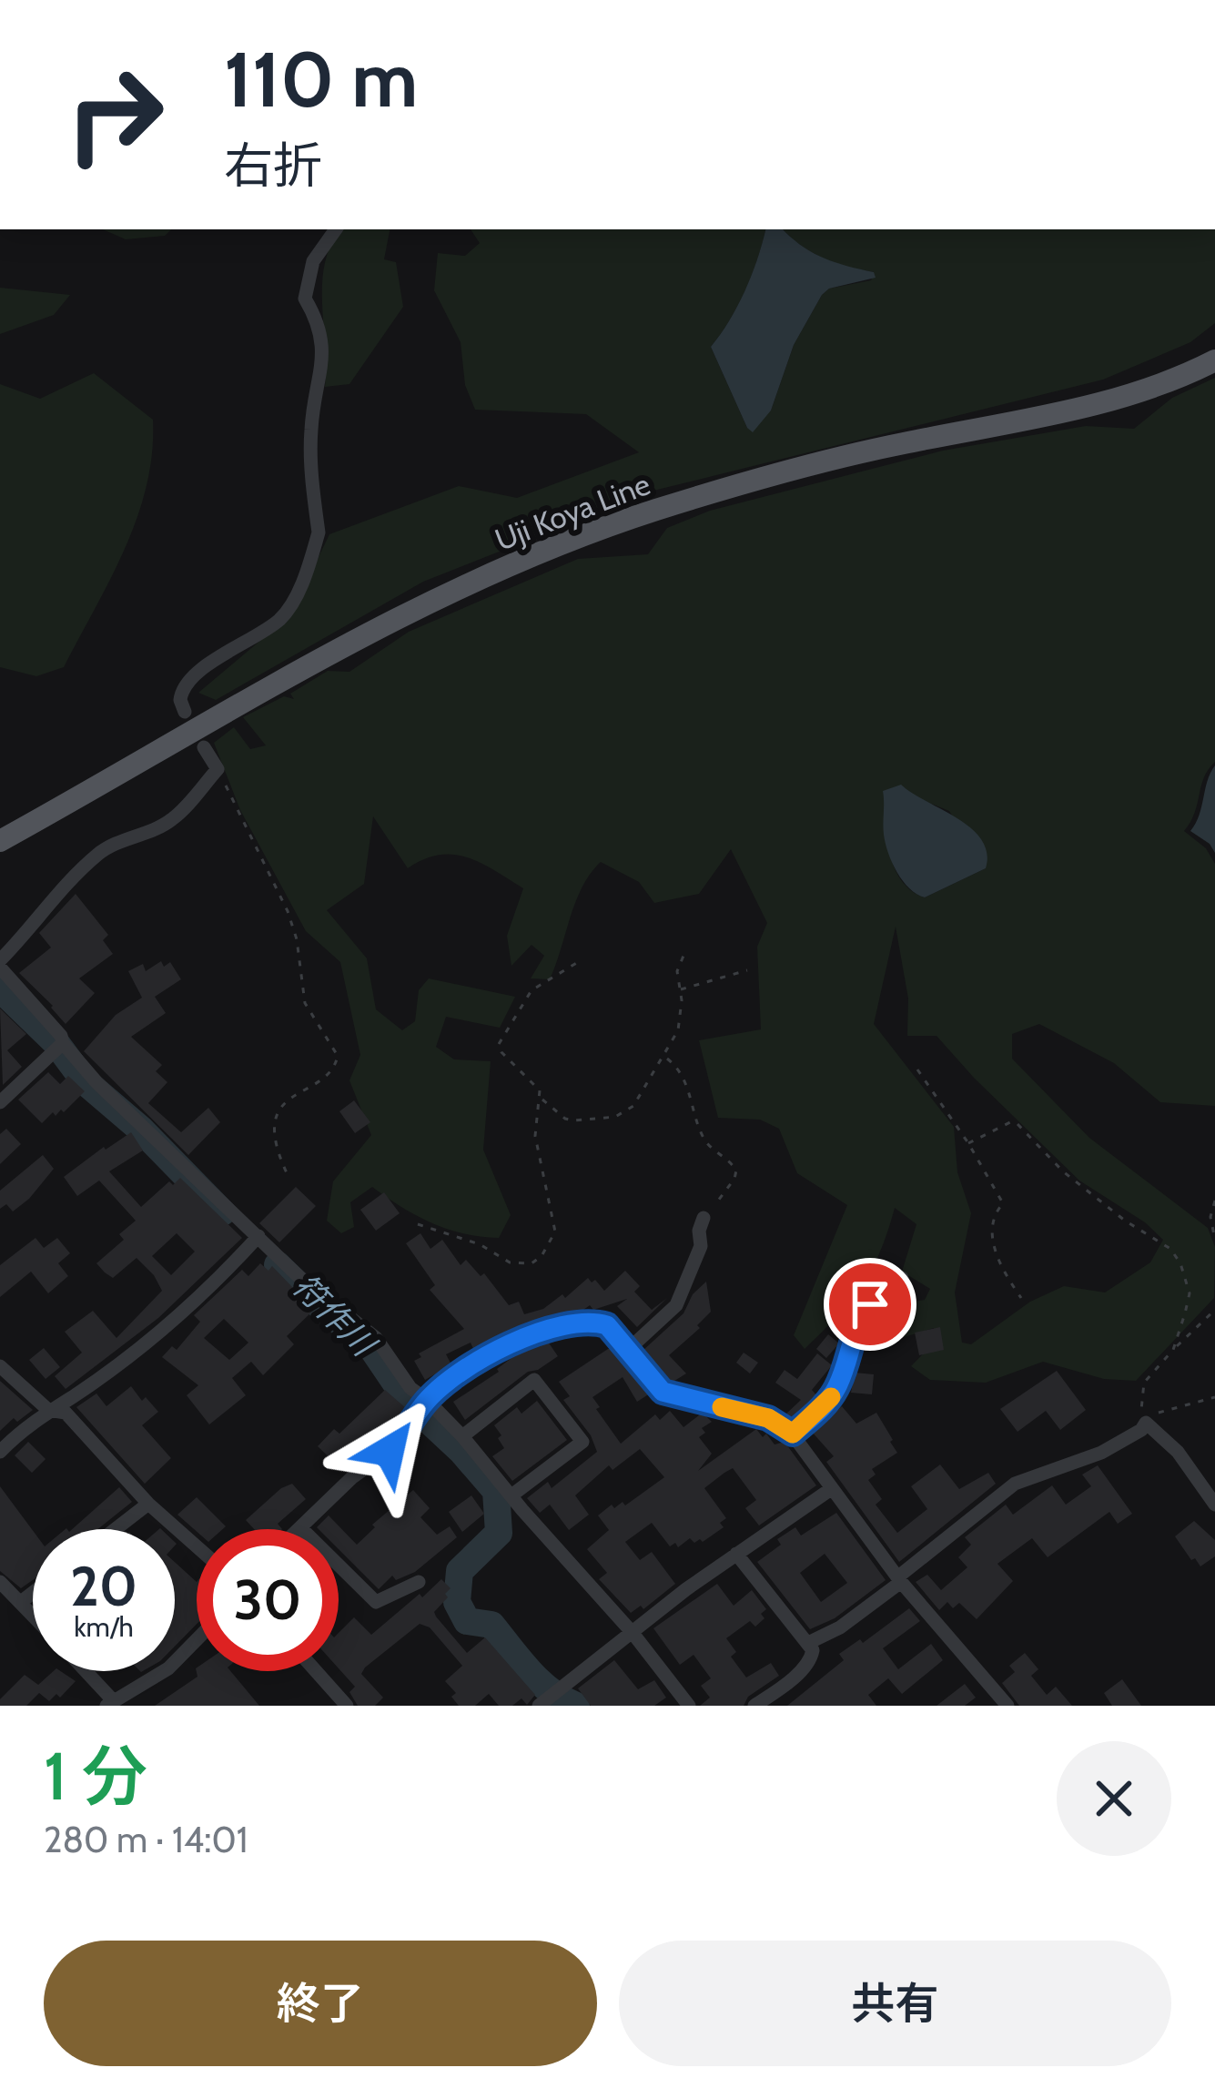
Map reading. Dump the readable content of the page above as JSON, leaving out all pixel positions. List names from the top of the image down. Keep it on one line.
{"streets":{"main road":["Uji Koya Line"]},"water":["符作川"],"page":{"turn":["110 m","右折"],"speed":"20 km/h","limit":"30","heading":["1 分","280 m · 14:01"],"buttons":["終了","共有"]}}
